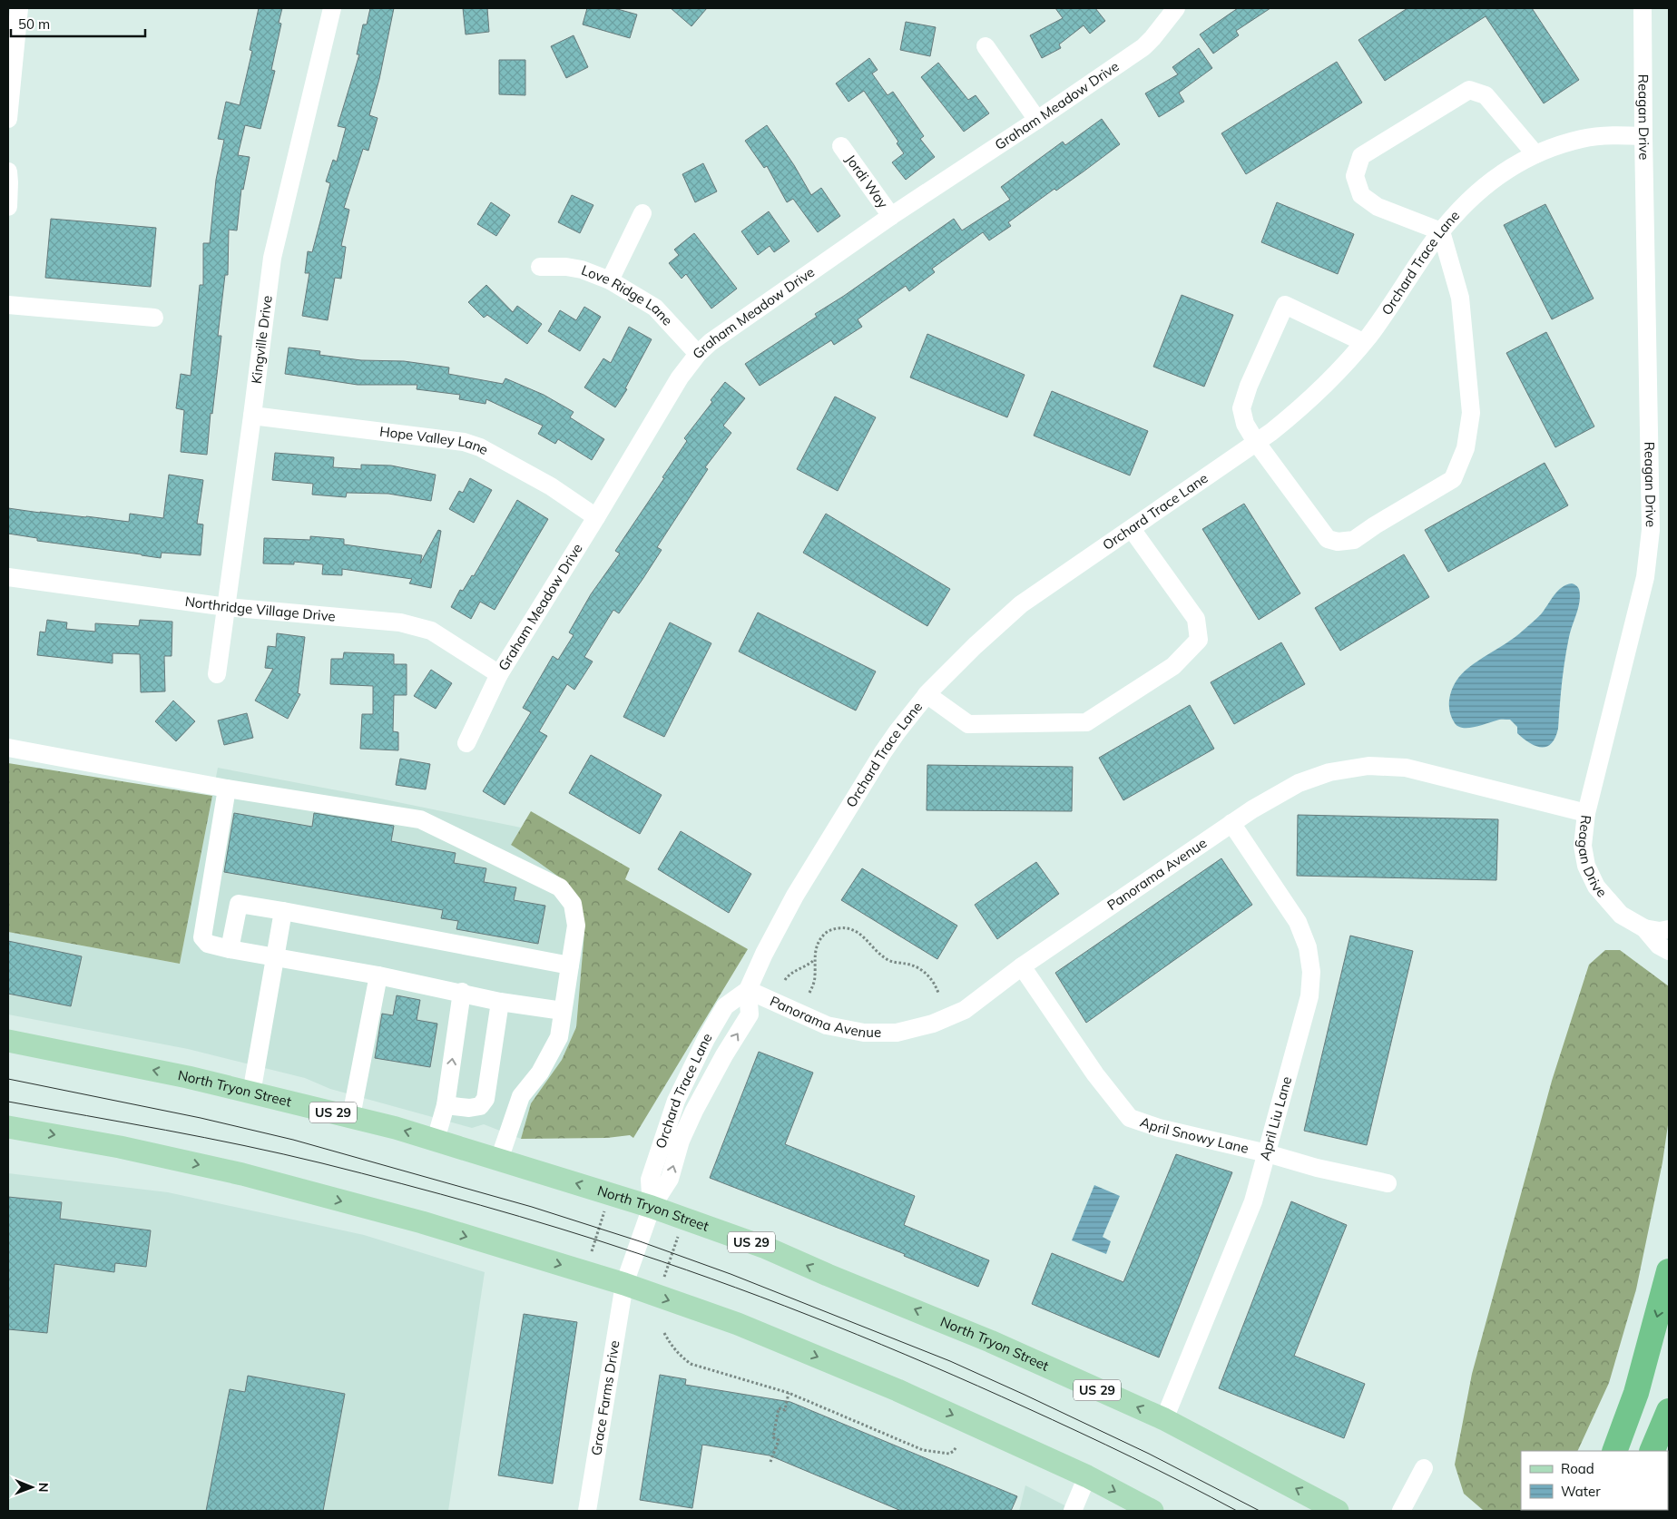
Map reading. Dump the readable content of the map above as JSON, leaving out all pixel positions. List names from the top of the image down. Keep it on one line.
{"streets":{"main road":["North Tryon Street","US 29"],"street":["Graham Meadow Drive","Reagan Drive","Jordi Way","Orchard Trace Lane","Love Ridge Lane","Kingville Drive","Hope Valley Lane","Northridge Village Drive","Panorama Avenue","April Liu Lane","April Snowy Lane","Grace Farms Drive"]},"crossings":[["Graham Meadow Drive","Jordi Way"],["Graham Meadow Drive","Love Ridge Lane"],["Graham Meadow Drive","Hope Valley Lane"],["Graham Meadow Drive","Northridge Village Drive"],["Reagan Drive","Orchard Trace Lane"],["Reagan Drive","Panorama Avenue"],["Orchard Trace Lane","Panorama Avenue"],["Orchard Trace Lane","North Tryon Street"],["Orchard Trace Lane","Grace Farms Drive"],["Kingville Drive","Hope Valley Lane"],["Kingville Drive","Northridge Village Drive"],["Panorama Avenue","April Liu Lane"],["Panorama Avenue","April Snowy Lane"],["North Tryon Street","April Liu Lane"],["April Liu Lane","April Snowy Lane"]],"legend":["Road","Water"],"scale_bar":"50 m","north":"right"}
